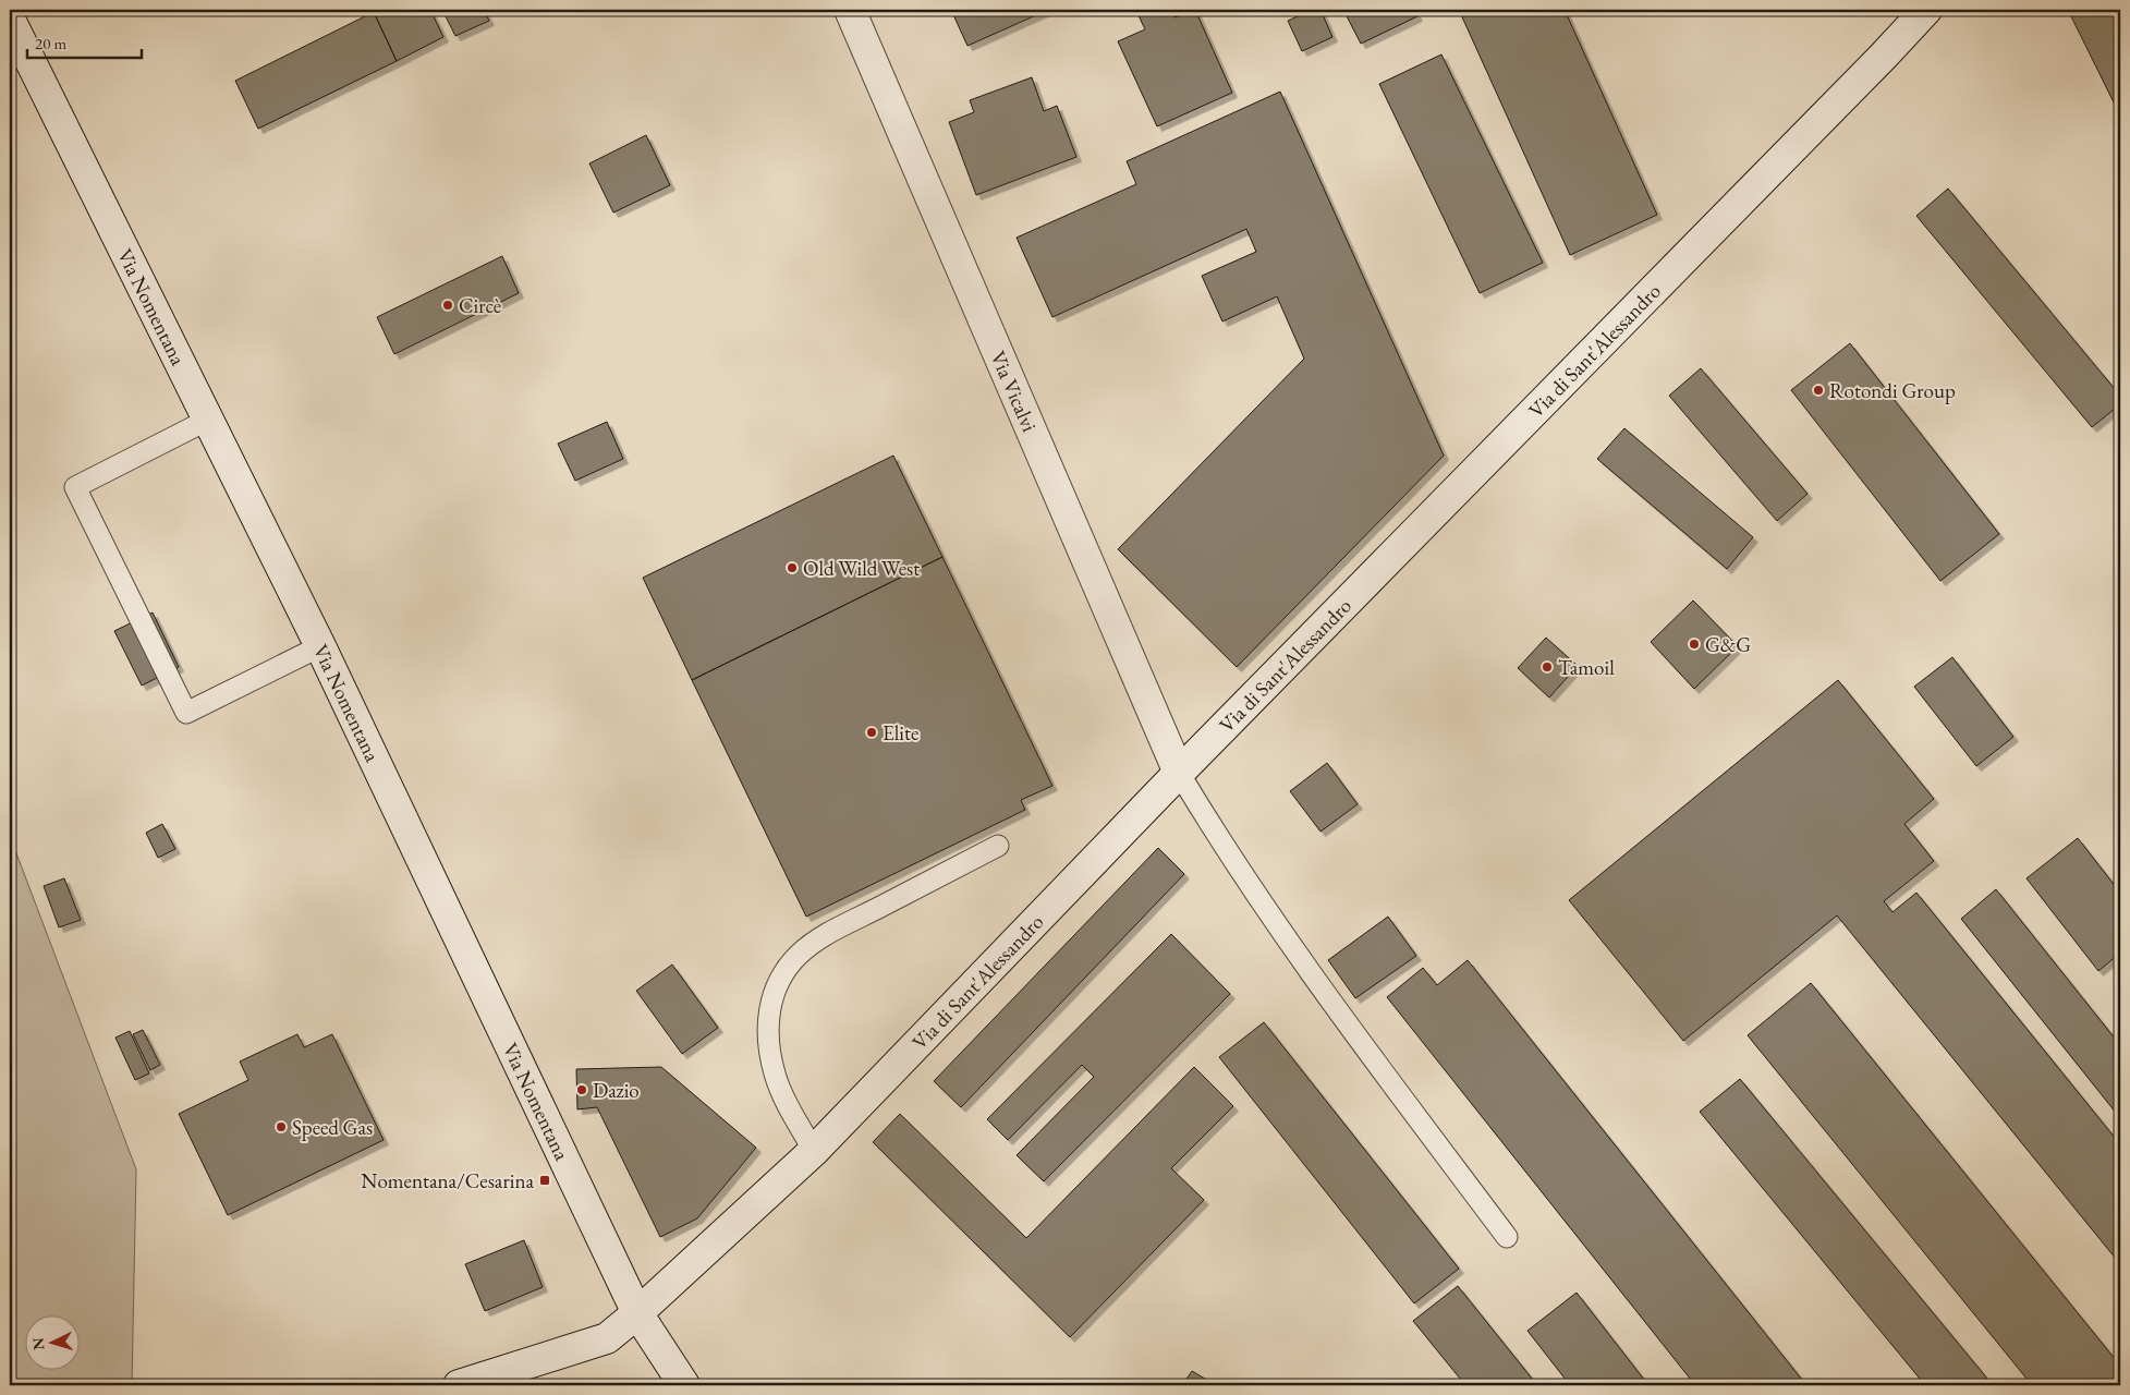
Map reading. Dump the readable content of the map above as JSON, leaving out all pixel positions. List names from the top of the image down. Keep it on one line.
{"streets":{"street":["Via Nomentana","Via di Sant'Alessandro","Via Vicalvi"]},"crossings":[["Via Nomentana","Via di Sant'Alessandro"],["Via di Sant'Alessandro","Via Vicalvi"]],"places":{"other":["Circè","Rotondi Group","Old Wild West","G&G","Tamoil","Elite","Dazio","Speed Gas"],"transit":["Nomentana/Cesarina"]},"scale_bar":"20 m","north":"left"}
